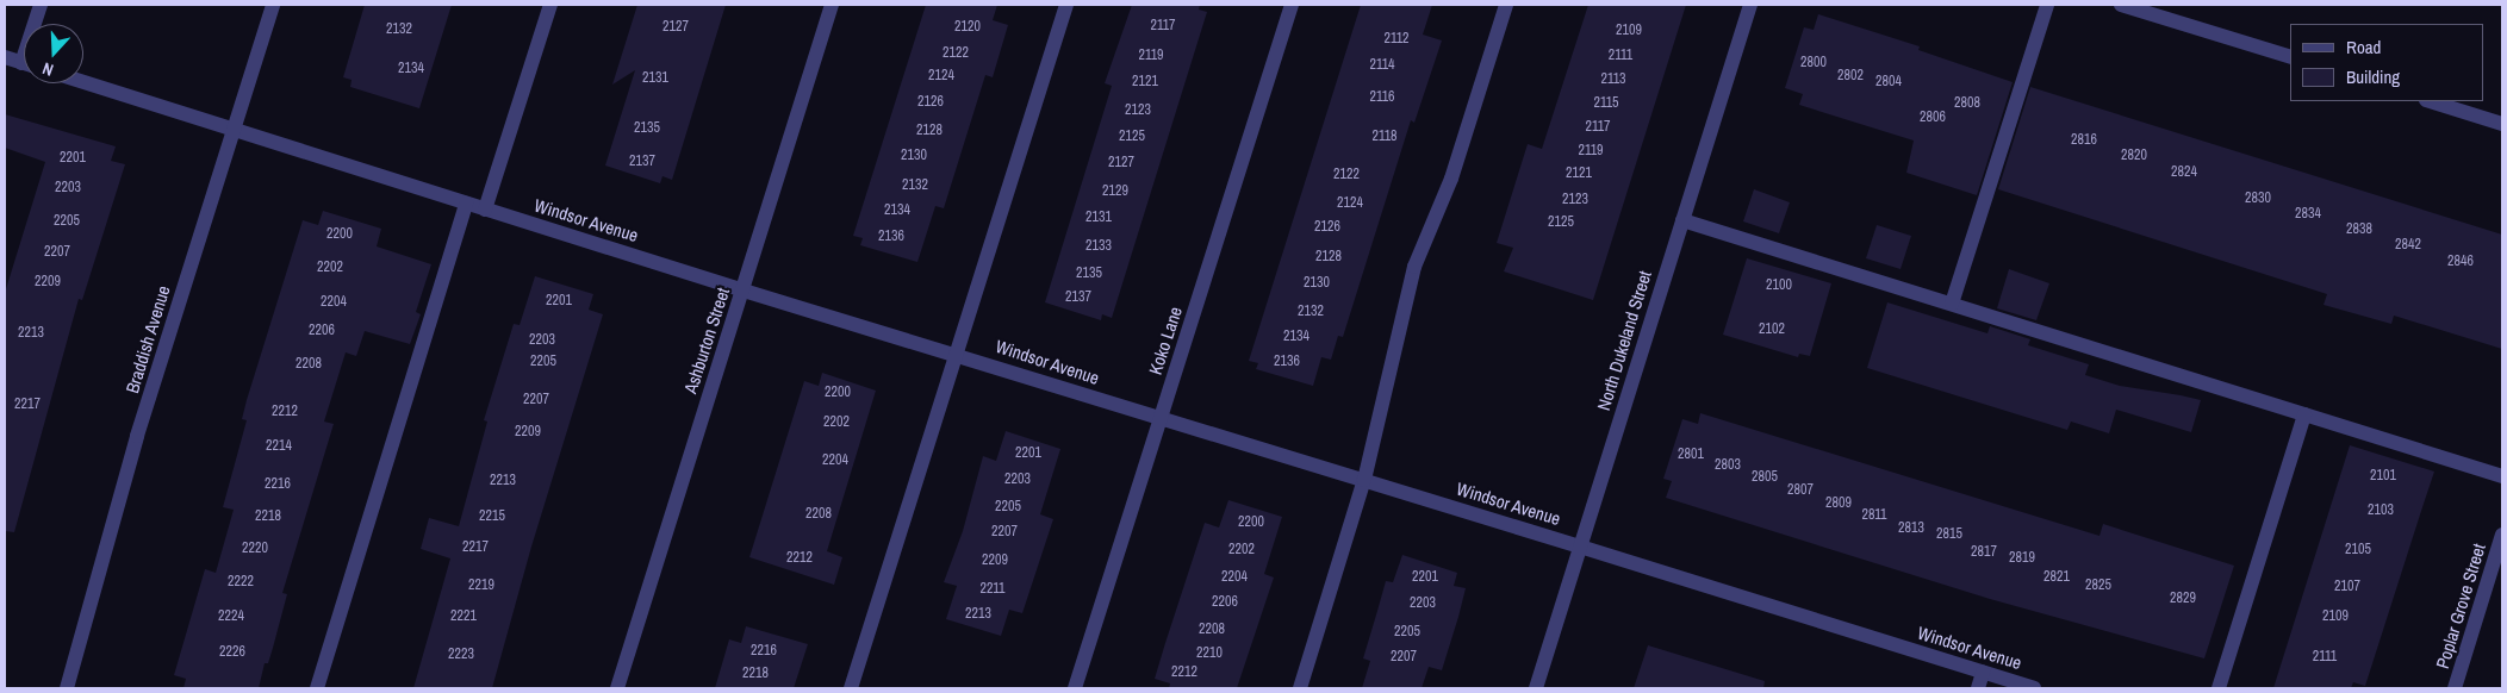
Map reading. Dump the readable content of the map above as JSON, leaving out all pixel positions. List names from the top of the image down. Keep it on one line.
{"streets":{"street":["Windsor Avenue","Braddish Avenue","Ashburton Street","Koko Lane","North Dukeland Street","Poplar Grove Street"]},"crossings":[["Windsor Avenue","Braddish Avenue"],["Windsor Avenue","Ashburton Street"],["Windsor Avenue","Koko Lane"],["Windsor Avenue","North Dukeland Street"]],"house_numbers":["2117","2127","2120","2132","2109","2112","2122","2119","2111","2800","2114","2134","2124","2802","2131","2113","2121","2804","2116","2126","2115","2808","2123","2806","2117","2135","2128","2125","2118","2816","2119","2130","2820","2201","2137","2127","2824","2121","2122","2132","2203","2129","2830","2123","2124","2134","2834","2131","2205","2125","2126","2838","2200","2136","2842","2133","2207","2128","2846","2202","2135","2209","2130","2100","2137","2201","2204","2132","2102","2206","2213","2134","2203","2205","2136","2208","2200","2207","2217","2212","2202","2209","2214","2201","2801","2204","2803","2101","2805","2203","2213","2216","2807","2809","2205","2103","2208","2811","2218","2215","2200","2813","2207","2815","2217","2220","2202","2105","2817","2212","2819","2209","2204","2201","2821","2222","2219","2825","2107","2211","2829","2206","2203","2213","2224","2221","2109","2208","2205","2216","2226","2210","2223","2207","2111","2212","2218"],"legend":["Road","Building"],"north":"bottom"}
